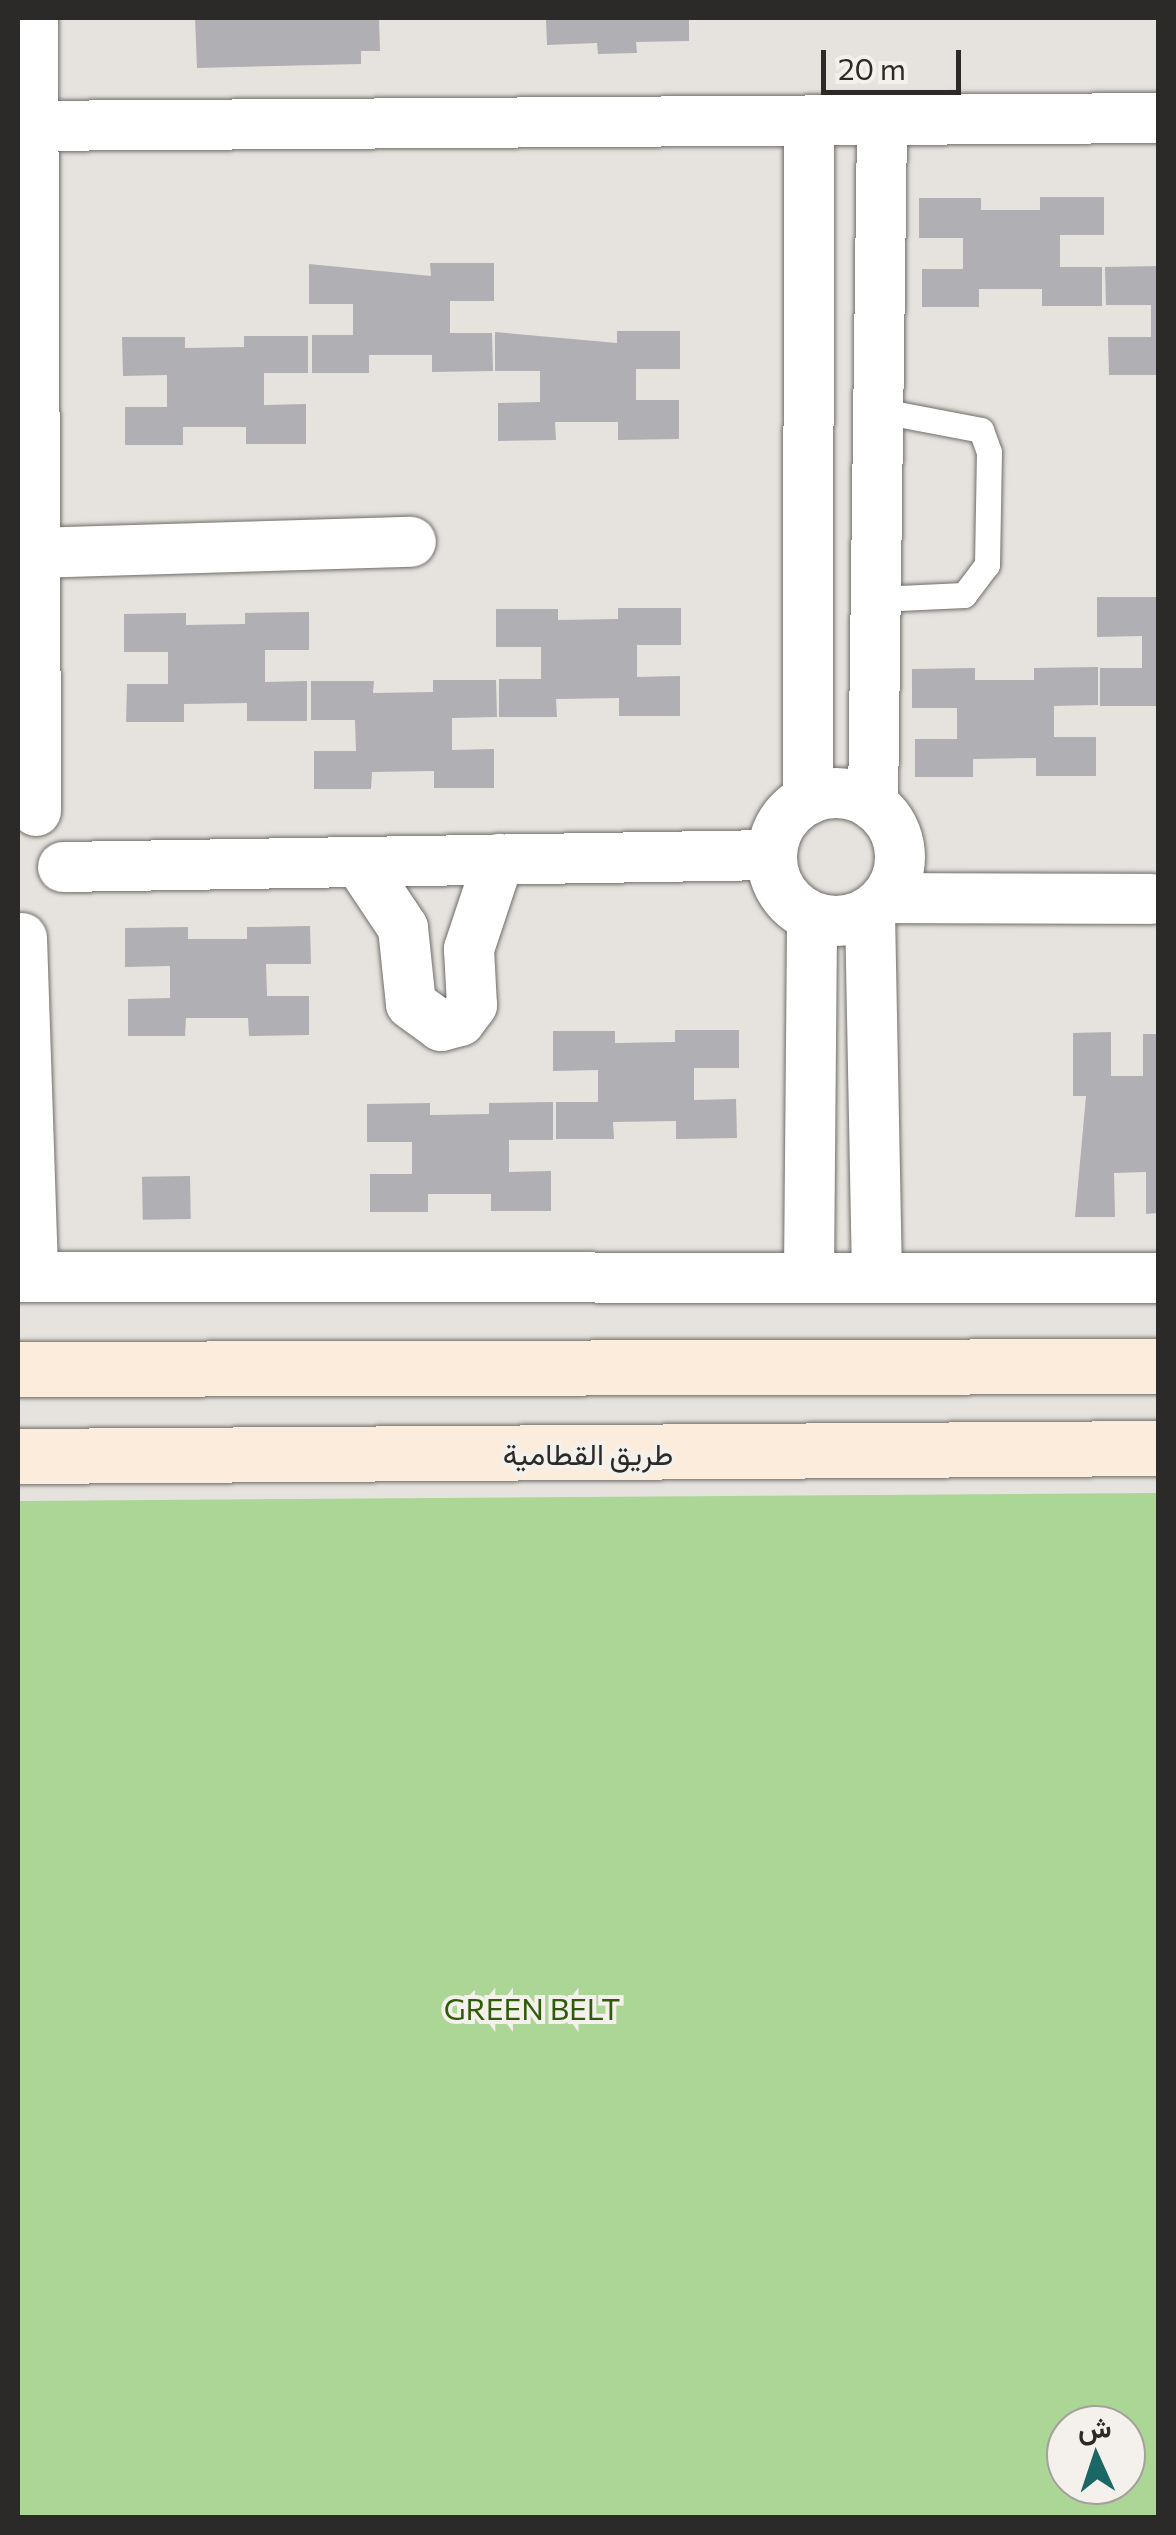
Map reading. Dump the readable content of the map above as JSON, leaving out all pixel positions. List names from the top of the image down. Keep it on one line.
{"streets":{"street":["طريق القطامية"]},"parks":["GREEN BELT"],"scale_bar":"20 m","north":"top"}
